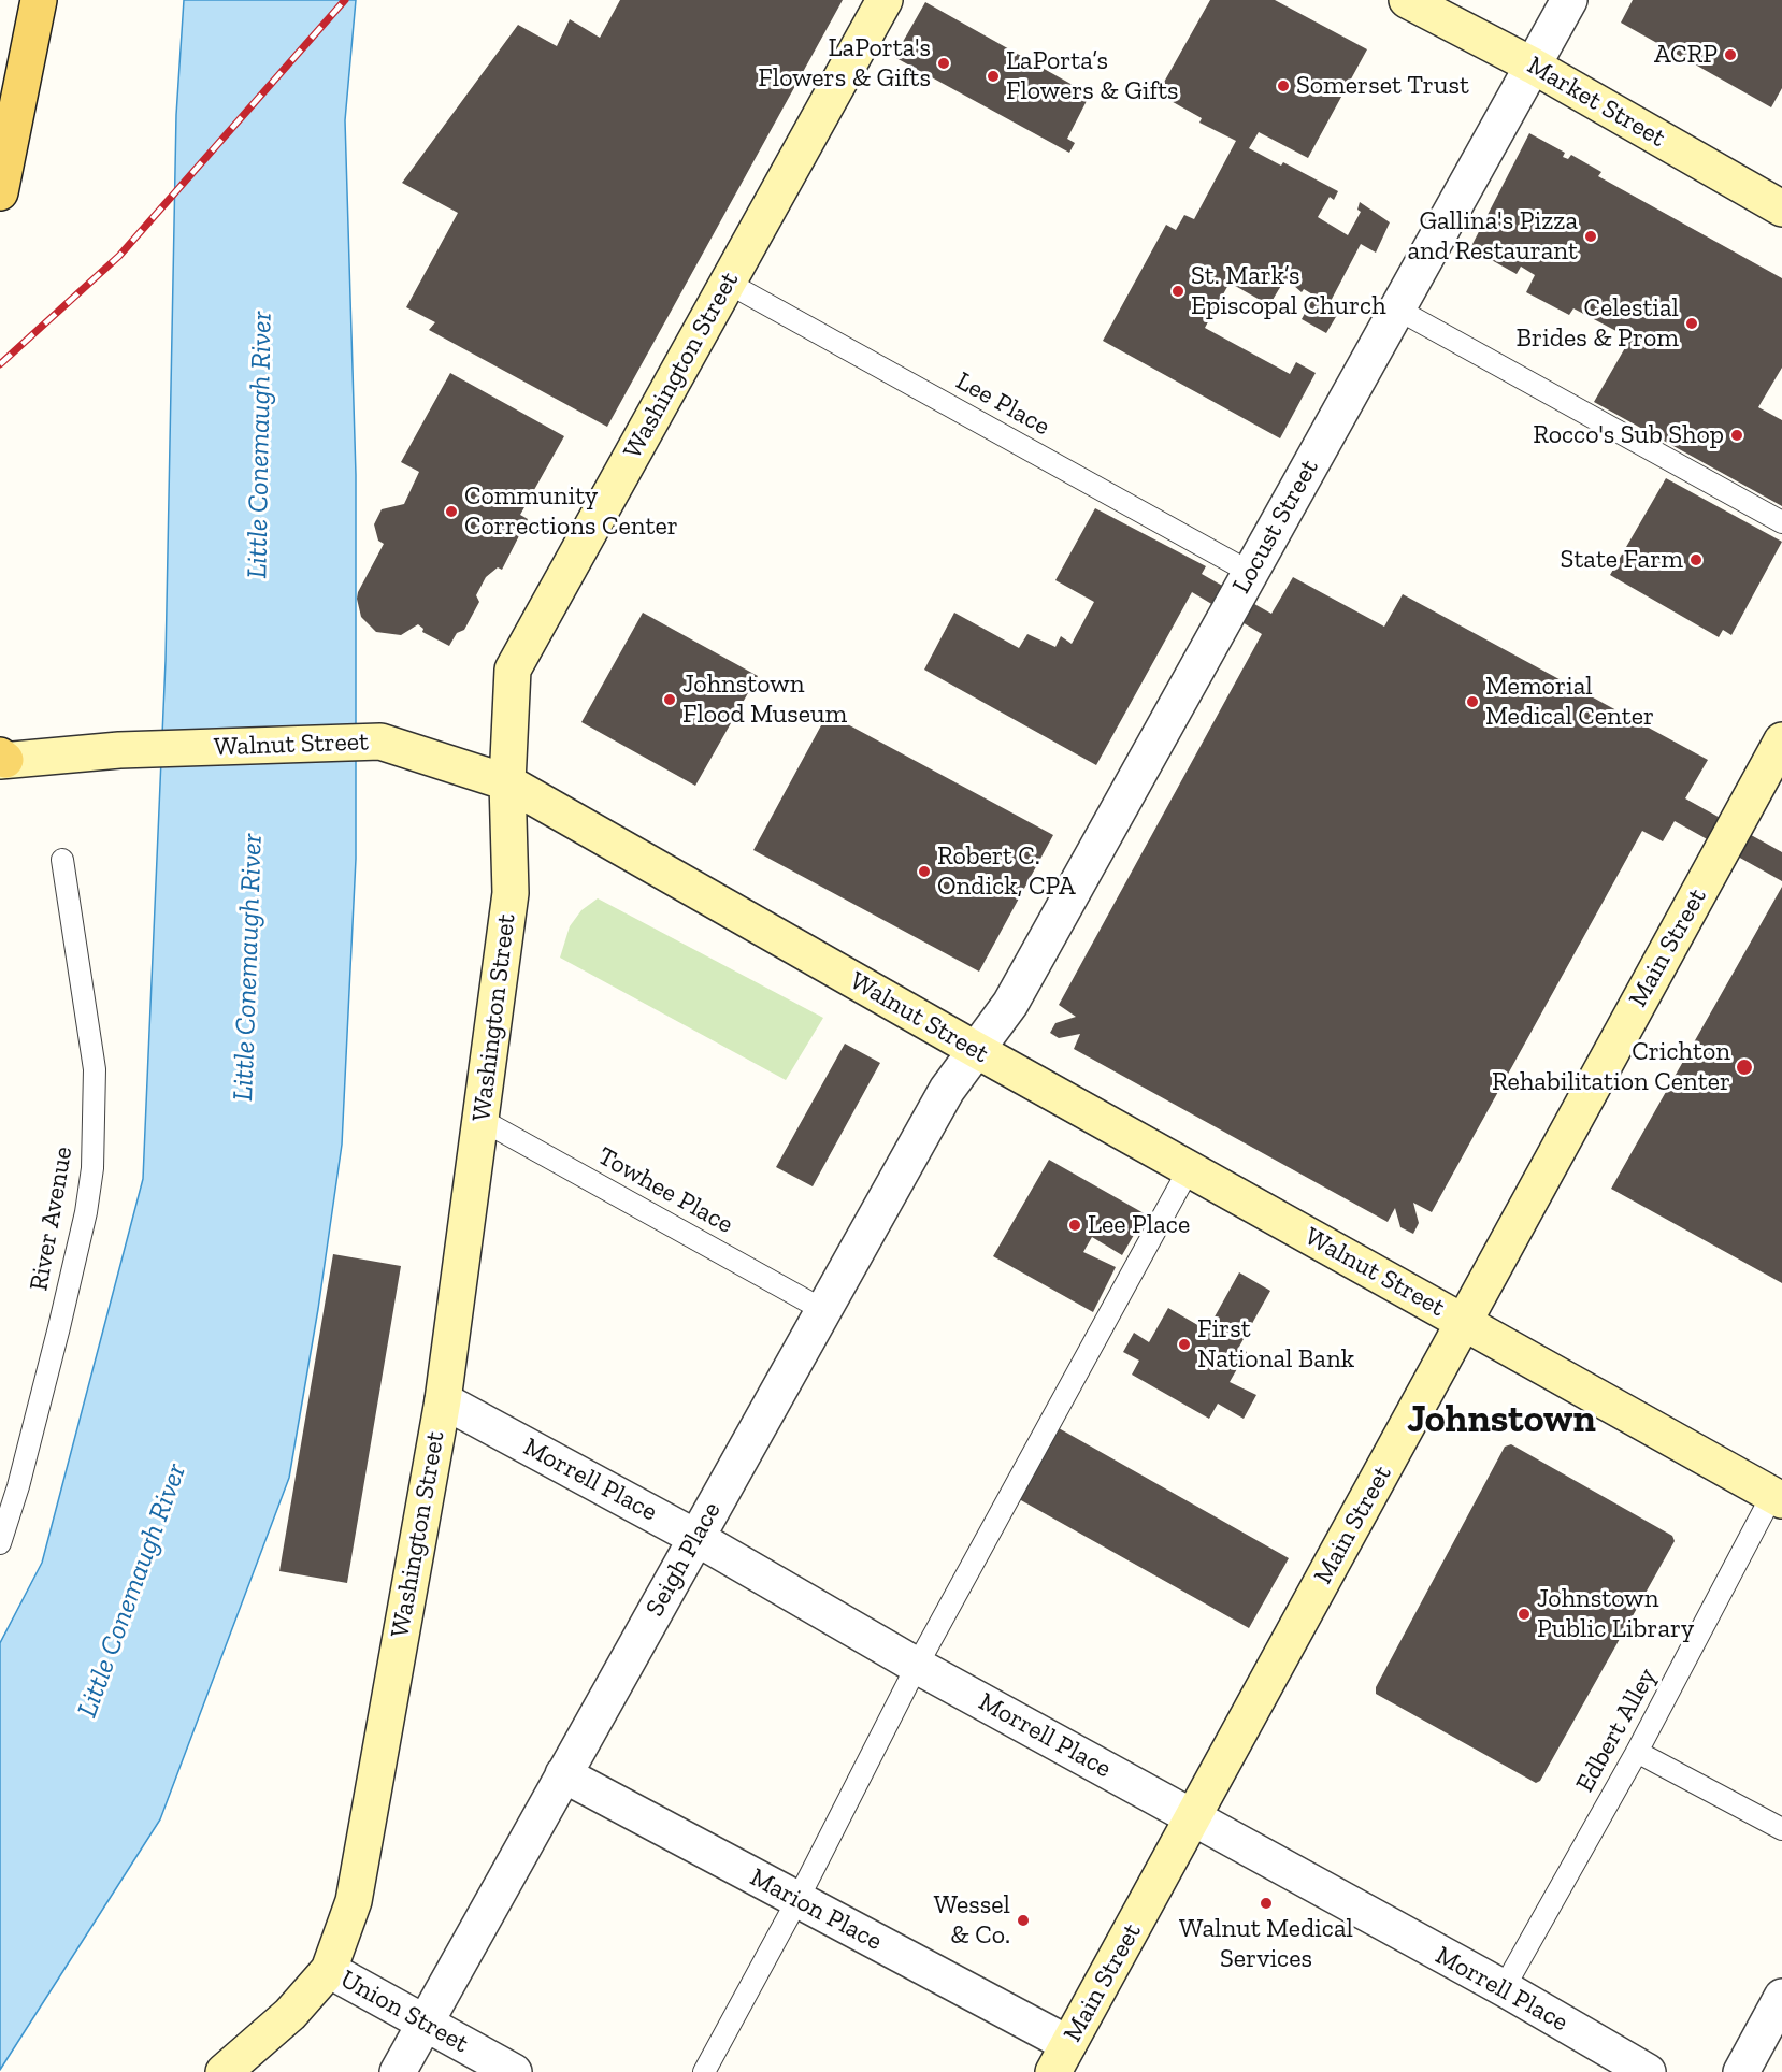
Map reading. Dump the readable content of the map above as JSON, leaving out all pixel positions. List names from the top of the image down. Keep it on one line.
{"streets":{"street":["Market Street","Washington Street","Locust Street","Walnut Street","Main Street","Morrell Place","Seigh Place","Marion Place","Union Street"],"lane":["Lee Place","Towhee Place","River Avenue","Edbert Alley"]},"crossings":[["Market Street","Locust Street"],["Washington Street","Lee Place"],["Washington Street","Walnut Street"],["Washington Street","Towhee Place"],["Washington Street","Morrell Place"],["Washington Street","Union Street"],["Lee Place","Locust Street"],["Locust Street","Walnut Street"],["Locust Street","Seigh Place"],["Walnut Street","Main Street"],["Walnut Street","Seigh Place"],["Walnut Street","Edbert Alley"],["Main Street","Morrell Place"],["Main Street","Marion Place"],["Towhee Place","Seigh Place"],["Morrell Place","Seigh Place"],["Morrell Place","Edbert Alley"],["Seigh Place","Marion Place"],["Seigh Place","Union Street"]],"districts":["Johnstown"],"water":["Little Conemaugh River"],"places":["ACRP","LaPorta's Flowers & Gifts","LaPorta’s Flowers & Gifts","Somerset Trust","Gallina's Pizza and Restaurant","St. Mark’s Episcopal Church","Celestial Brides & Prom","Rocco's Sub Shop","Community Corrections Center","State Farm","Johnstown Flood Museum","Memorial Medical Center","Robert C. Ondick, CPA","Crichton Rehabilitation Center","Lee Place","First National Bank","Johnstown Public Library","Walnut Medical Services","Wessel & Co."]}
